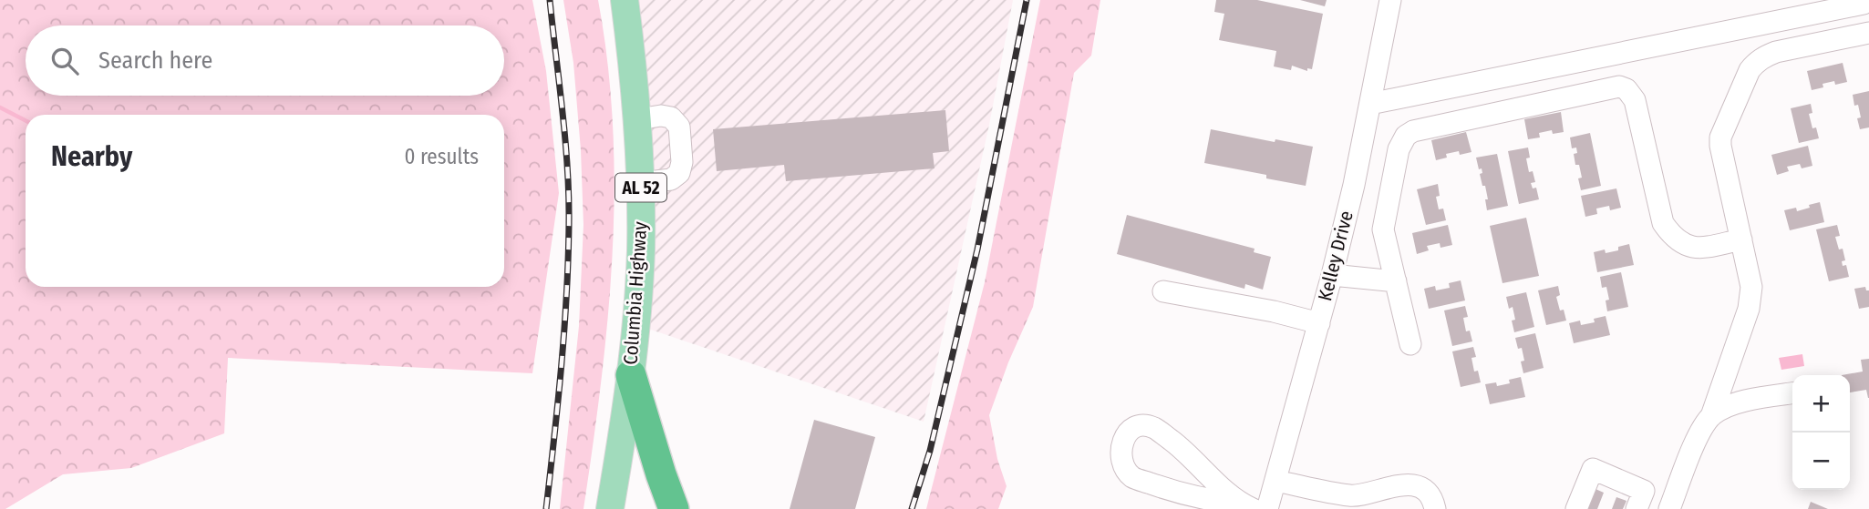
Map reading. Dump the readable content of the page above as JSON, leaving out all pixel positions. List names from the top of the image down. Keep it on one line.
{"streets":{"main road":["AL 52","Columbia Highway"],"street":["Kelley Drive"]},"page":{"search":"Search here","heading":["Nearby","0 results"],"map_buttons":["+","−"]}}
